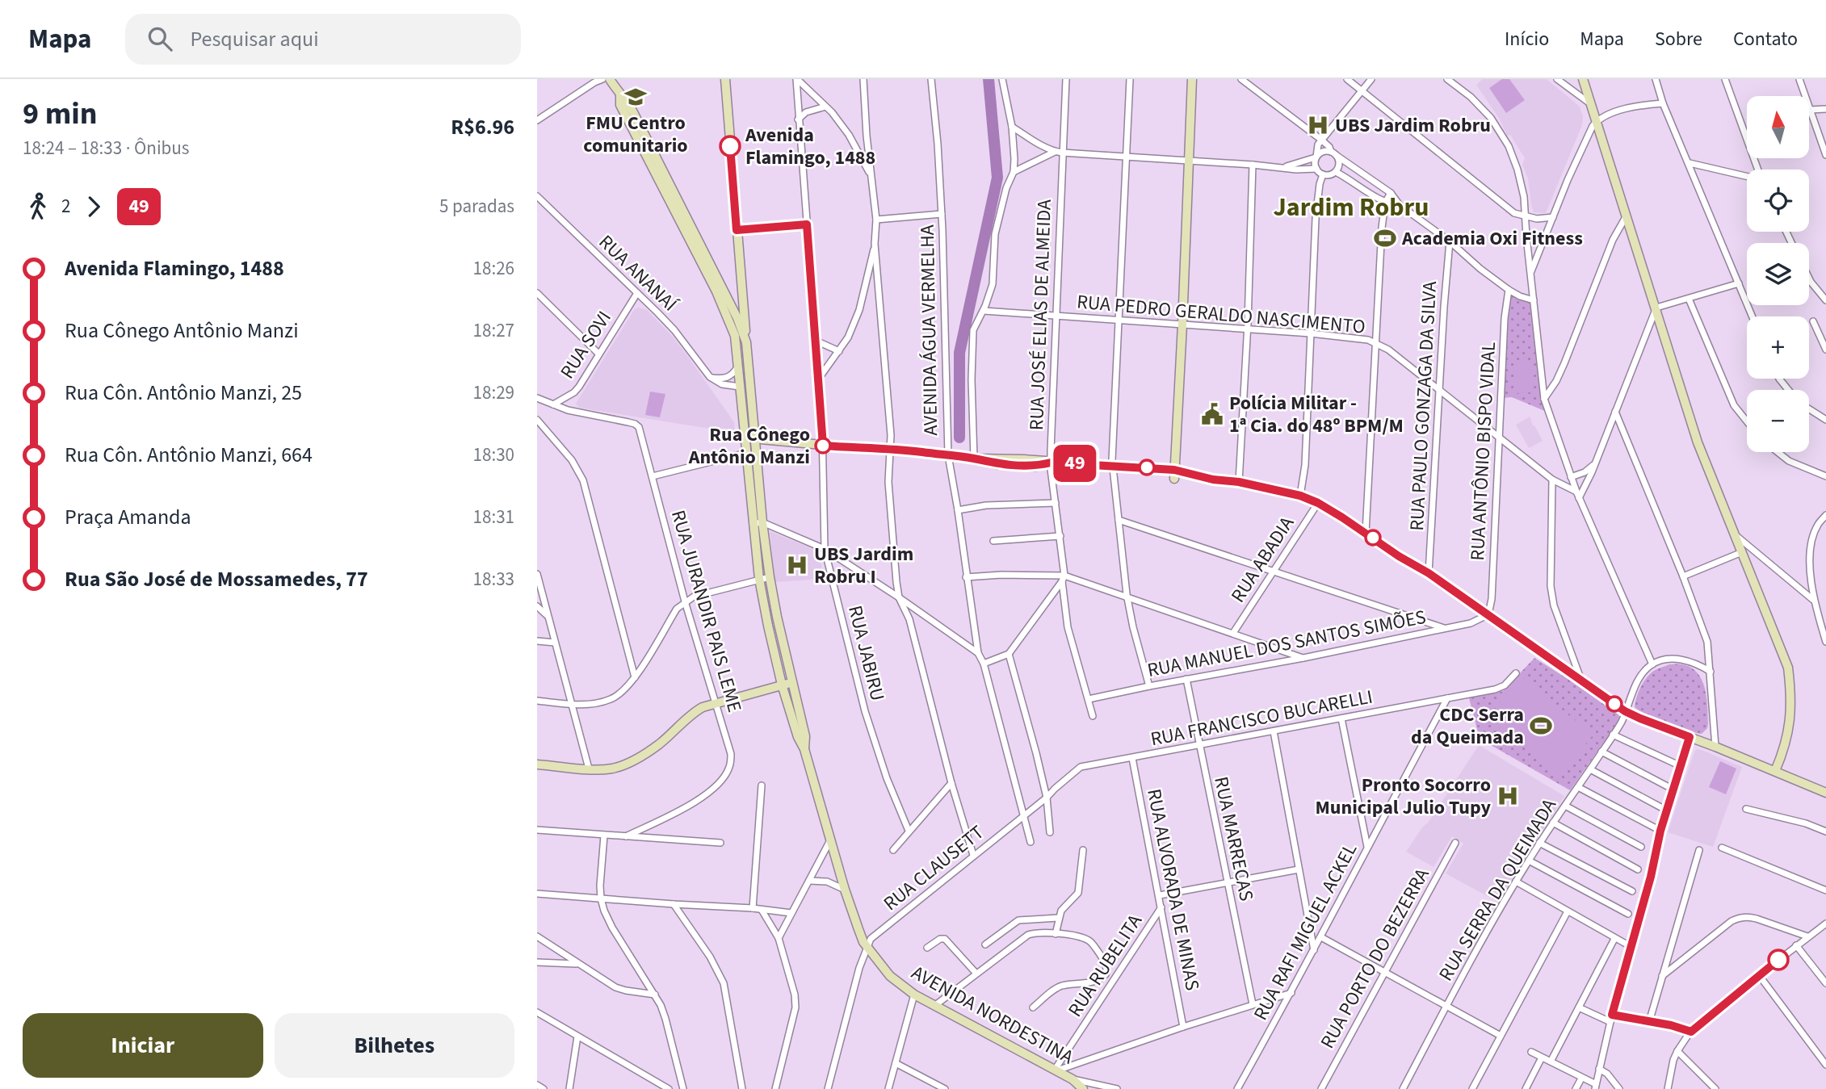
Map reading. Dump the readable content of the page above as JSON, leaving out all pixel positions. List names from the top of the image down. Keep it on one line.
{"streets":{"street":["RUA ANANAÍ","RUA PEDRO GERALDO NASCIMENTO","RUA JOSÉ ELIAS DE ALMEIDA","AVENIDA ÁGUA VERMELHA","RUA SOVI","RUA PAULO GONZAGA DA SILVA","RUA ANTÔNIO BISPO VIDAL","RUA ABADIA","RUA JURANDIR PAIS LEME","RUA MANUEL DOS SANTOS SIMÕES","RUA JABIRU","RUA FRANCISCO BUCARELLI","RUA MARRECAS","RUA CLAUSETT","RUA ALVORADA DE MINAS","RUA SERRA DA QUEIMADA","RUA RAFI MIGUEL ACKEL","RUA PORTO DO BEZERRA","RUA RUBELITA","AVENIDA NORDESTINA"]},"crossings":[["RUA ANANAÍ","RUA SOVI"],["RUA PEDRO GERALDO NASCIMENTO","RUA JOSÉ ELIAS DE ALMEIDA"],["RUA PEDRO GERALDO NASCIMENTO","RUA PAULO GONZAGA DA SILVA"],["RUA PEDRO GERALDO NASCIMENTO","RUA ANTÔNIO BISPO VIDAL"],["RUA JOSÉ ELIAS DE ALMEIDA","RUA MANUEL DOS SANTOS SIMÕES"],["AVENIDA ÁGUA VERMELHA","RUA FRANCISCO BUCARELLI"],["AVENIDA ÁGUA VERMELHA","RUA CLAUSETT"],["RUA SOVI","RUA JURANDIR PAIS LEME"],["RUA ANTÔNIO BISPO VIDAL","RUA MANUEL DOS SANTOS SIMÕES"],["RUA MANUEL DOS SANTOS SIMÕES","RUA MARRECAS"],["RUA FRANCISCO BUCARELLI","RUA MARRECAS"],["RUA FRANCISCO BUCARELLI","RUA CLAUSETT"],["RUA FRANCISCO BUCARELLI","RUA ALVORADA DE MINAS"],["RUA FRANCISCO BUCARELLI","RUA RAFI MIGUEL ACKEL"],["RUA CLAUSETT","AVENIDA NORDESTINA"],["RUA ALVORADA DE MINAS","RUA RUBELITA"],["RUA RUBELITA","AVENIDA NORDESTINA"]],"districts":["Jardim Robru"],"places":{"school or university":["FMU Centro comunitario"],"hospital":["UBS Jardim Robru","UBS Jardim Robru I","Pronto Socorro Municipal Julio Tupy"],"other":["Avenida Flamingo, 1488","Rua Cônego Antônio Manzi"],"sports":["Academia Oxi Fitness","CDC Serra da Queimada"],"public building":["Polícia Militar - 1ª Cia. do 48º BPM/M"]},"lines":["bus line 49"],"north":"top","page":{"header":"Mapa","search":"Pesquisar aqui","nav":["Início","Mapa","Sobre","Contato"],"heading":["9 min","18:24 – 18:33 · Ônibus","R$6.96"],"on_map":"49","map_buttons":["+","−"],"legs":["2","49","5 paradas"],"list":[{"name":"Avenida Flamingo, 1488","value":"18:26"},{"name":"Rua Cônego Antônio Manzi","value":"18:27"},{"name":"Rua Côn. Antônio Manzi, 25","value":"18:29"},{"name":"Rua Côn. Antônio Manzi, 664","value":"18:30"},{"name":"Praça Amanda","value":"18:31"},{"name":"Rua São José de Mossamedes, 77","value":"18:33"}],"buttons":["Iniciar","Bilhetes"]}}
